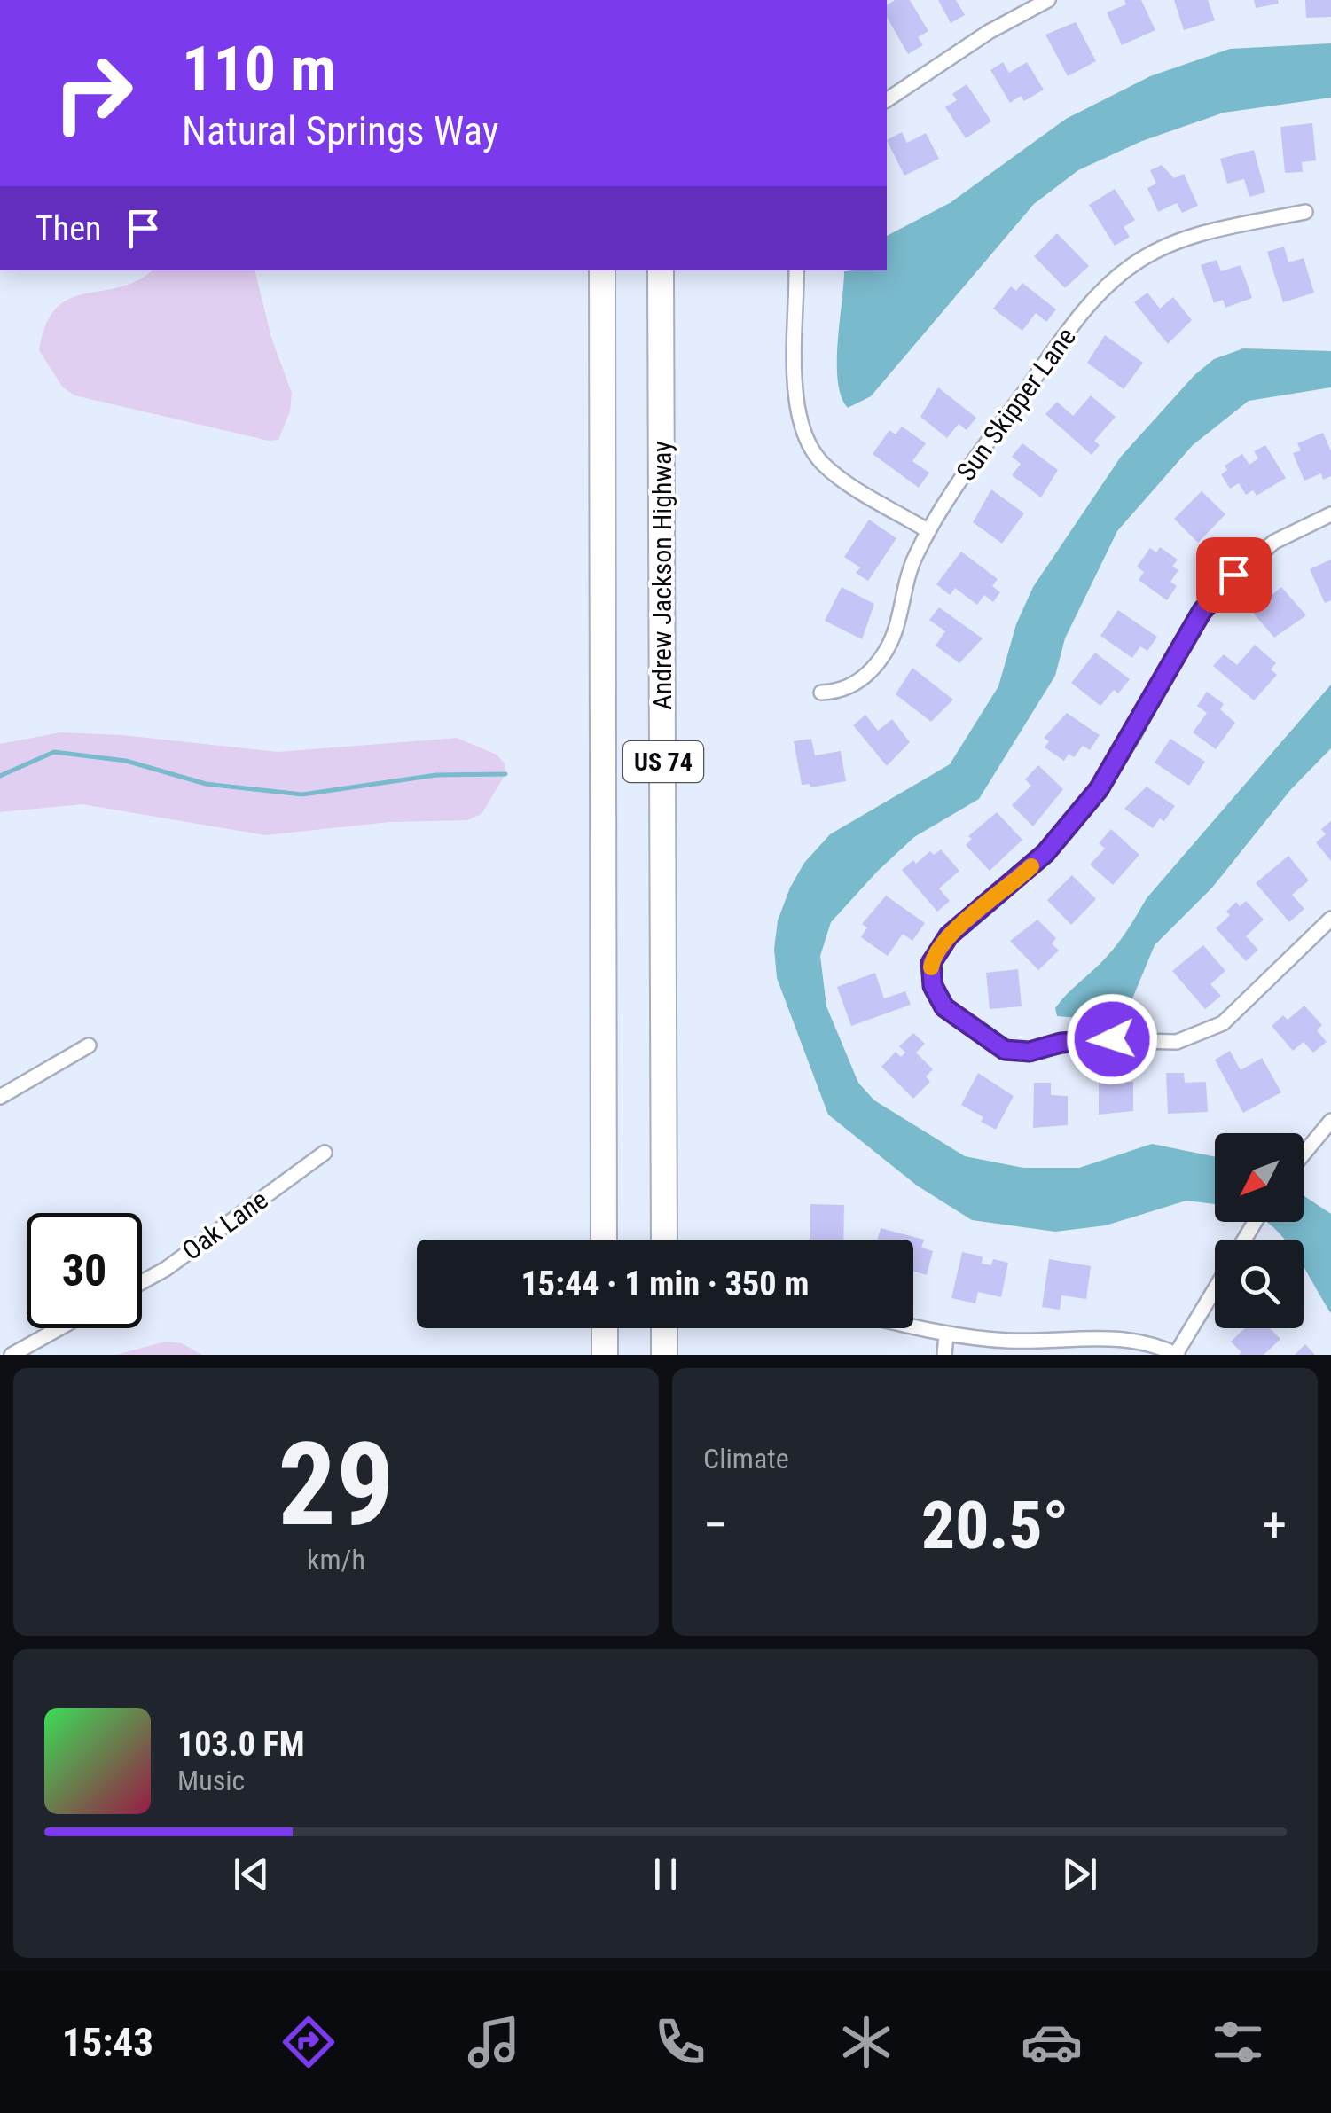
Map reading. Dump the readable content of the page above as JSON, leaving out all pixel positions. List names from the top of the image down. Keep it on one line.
{"streets":{"highway":["Andrew Jackson Highway","US 74"],"street":["Sun Skipper Lane","Oak Lane"]},"north":"bottom left","page":{"turn":["110 m","Natural Springs Way"],"then":"Then","limit":"30","trip":"15:44 · 1 min · 350 m","tile":[["29","km/h"],"Climate"],"heat":["−","20.5°","+"],"song":["103.0 FM","Music"],"tabs":"15:43"}}
